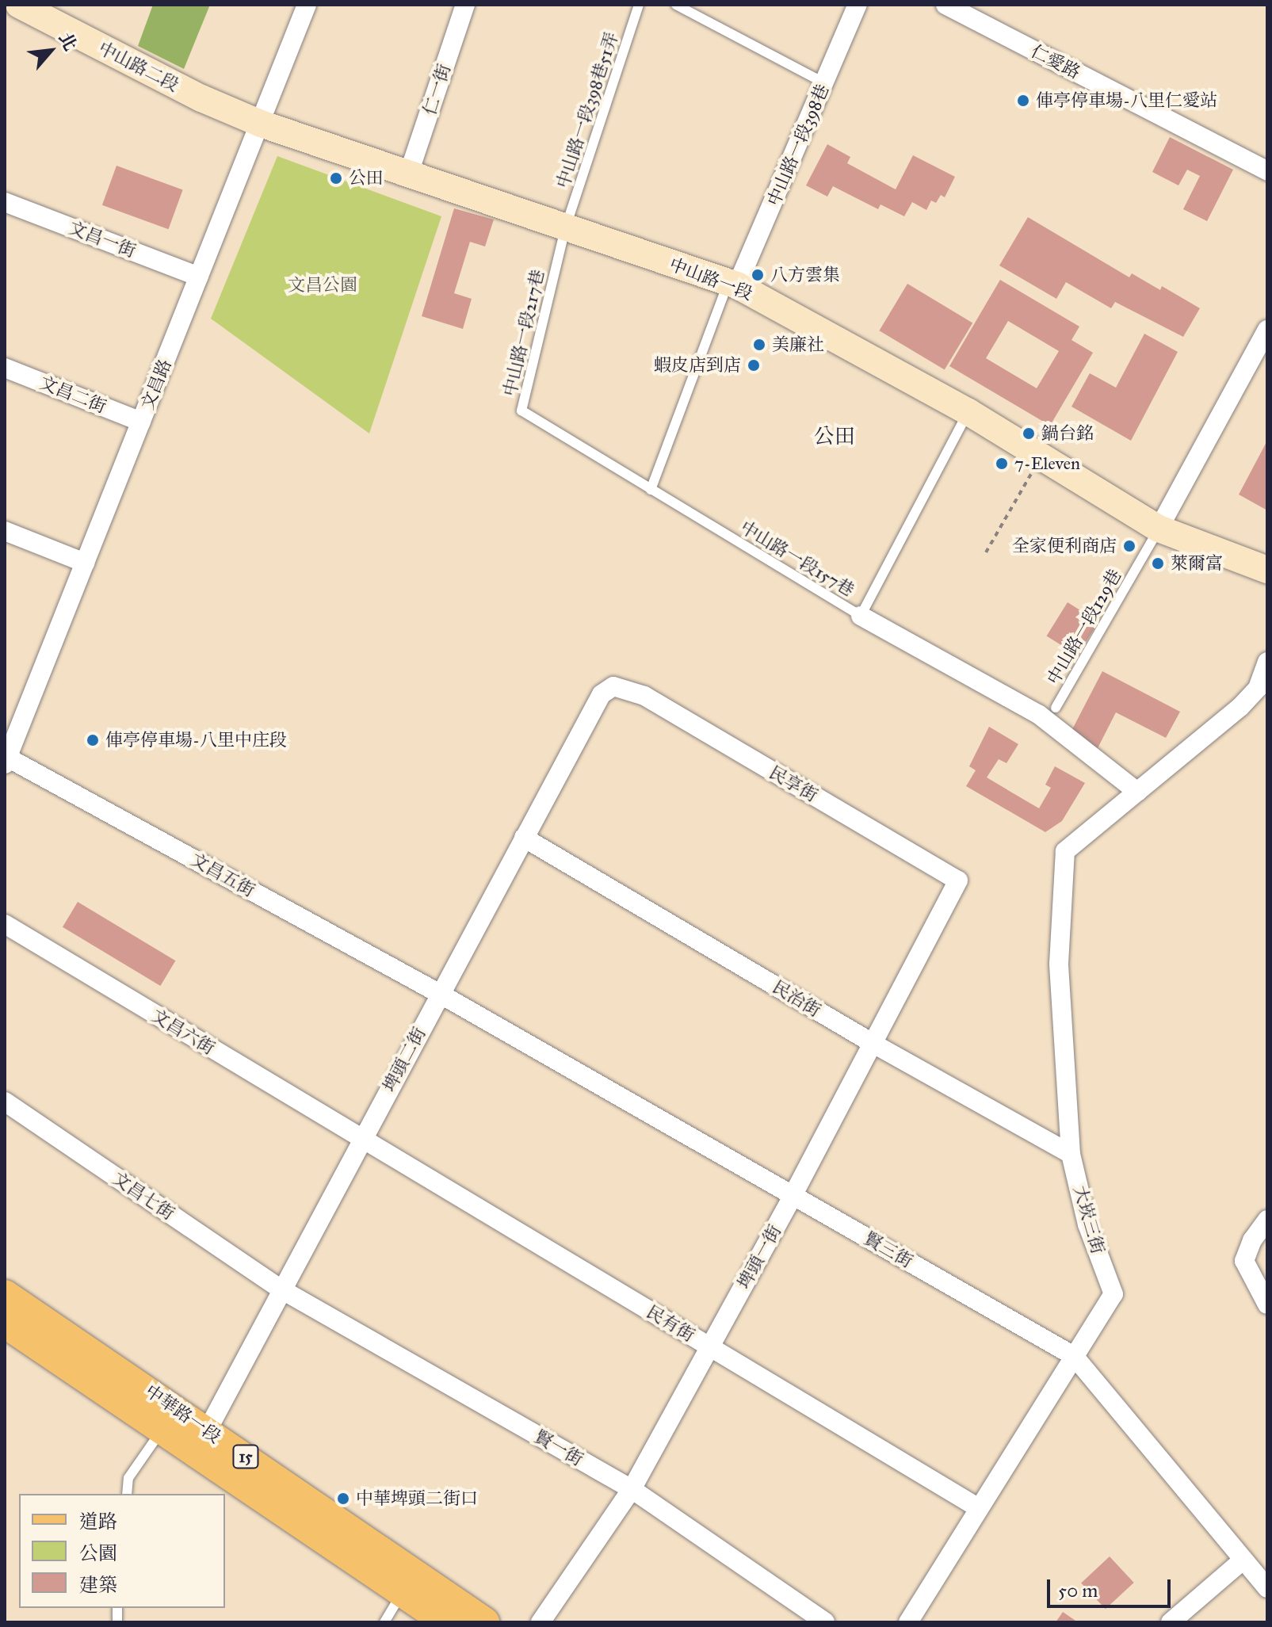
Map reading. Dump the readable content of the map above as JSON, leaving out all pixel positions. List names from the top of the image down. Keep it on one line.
{"streets":{"main road":["中山路二段","中山路一段","中華路一段","15"],"street":["仁愛路","仁一街","中山路一段398巷","文昌一街","文昌路","文昌二街","民享街","文昌五街","民治街","文昌六街","埤頭二街","文昌七街","大崁三街","賢三街","埤頭一街","民有街","賢一街"],"lane":["中山路一段398巷51弄","中山路一段217巷","中山路一段157巷","中山路一段129巷"]},"crossings":[["中山路二段","中山路一段"],["中山路二段","文昌路"],["仁一街","中山路一段"],["中山路一段398巷51弄","中山路一段"],["中山路一段398巷51弄","中山路一段217巷"],["中山路一段398巷","中山路一段"],["文昌一街","文昌路"],["中山路一段","中山路一段217巷"],["中山路一段","文昌路"],["中山路一段","中山路一段157巷"],["中山路一段","中山路一段129巷"],["中山路一段217巷","中山路一段157巷"],["文昌路","文昌二街"],["文昌路","文昌五街"],["民享街","埤頭二街"],["民享街","埤頭一街"],["文昌五街","埤頭二街"],["文昌五街","賢三街"],["民治街","埤頭二街"],["民治街","大崁三街"],["民治街","埤頭一街"],["文昌六街","埤頭二街"],["文昌六街","民有街"],["埤頭二街","文昌七街"],["埤頭二街","賢三街"],["埤頭二街","民有街"],["埤頭二街","中華路一段"],["埤頭二街","賢一街"],["文昌七街","賢一街"],["大崁三街","賢三街"],["大崁三街","民有街"],["賢三街","埤頭一街"],["埤頭一街","民有街"],["埤頭一街","賢一街"]],"districts":["公田"],"parks":["文昌公園"],"places":["俥亭停車場-八里仁愛站","公田","八方雲集","美廉社","蝦皮店到店","鍋台銘","7-Eleven","全家便利商店","萊爾富","俥亭停車場-八里中庄段","中華埤頭二街口"],"legend":["道路","公園","建築"],"scale_bar":"50 m","north":"top right"}
